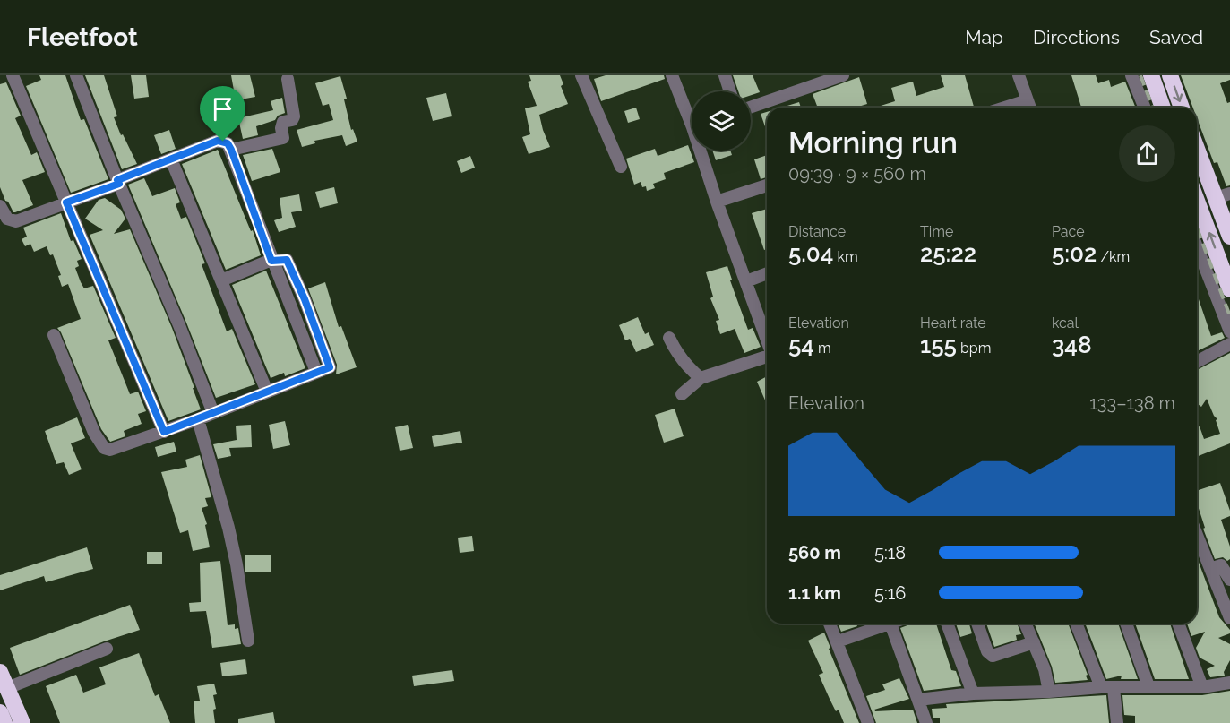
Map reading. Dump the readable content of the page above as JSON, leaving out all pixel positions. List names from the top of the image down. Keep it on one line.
{"page":{"header":"Fleetfoot","nav":["Map","Directions","Saved"],"heading":["Morning run","09:39 · 9 × 560 m"],"stats":[["Distance","5.04 km"],["Time","25:22"],["Pace","5:02 /km"],["Elevation","54 m"],["Heart rate","155 bpm"],["kcal","348"]],"chart":["Elevation","133–138 m"],"list":[{"name":"560 m","note":"5:18"},{"name":"1.1 km","note":"5:16"}]}}
